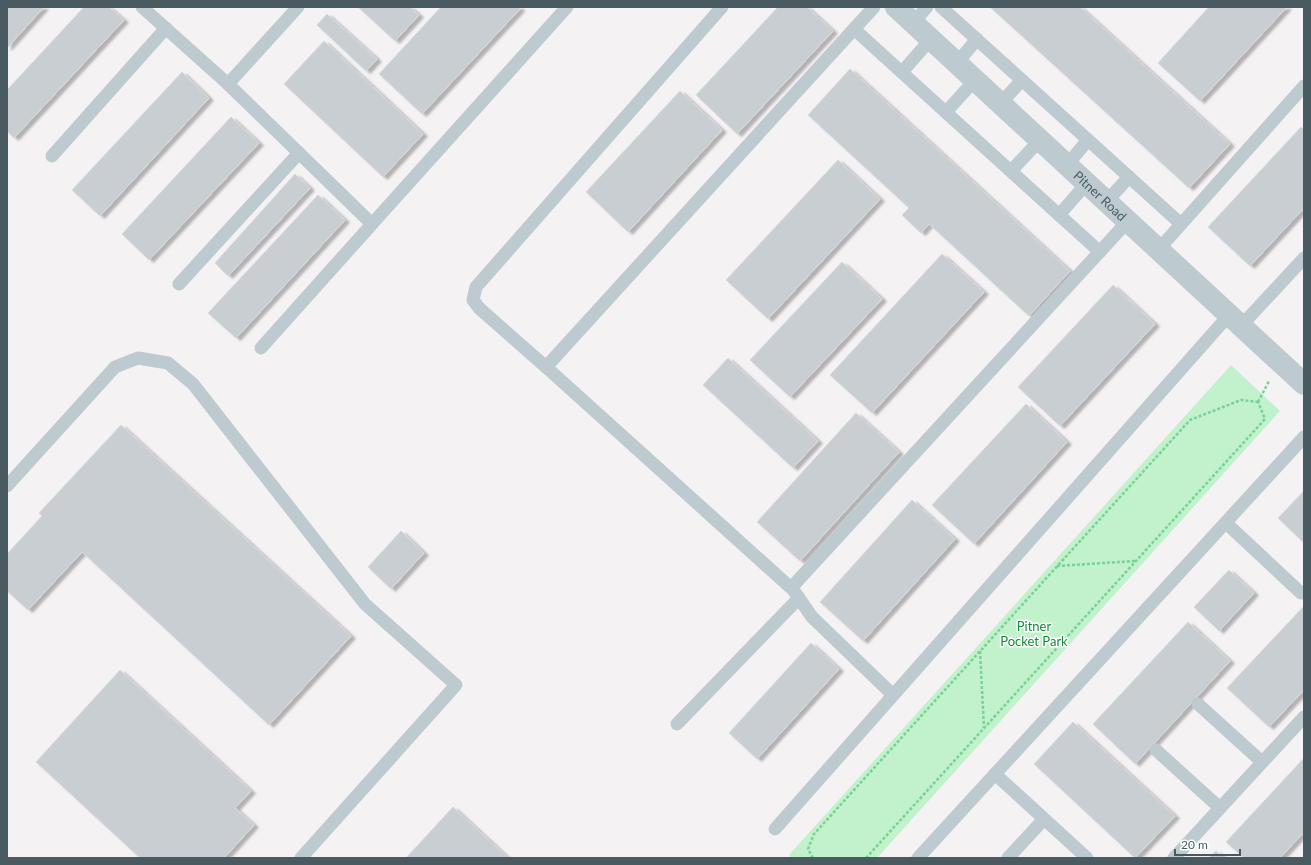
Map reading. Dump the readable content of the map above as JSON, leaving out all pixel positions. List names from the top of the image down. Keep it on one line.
{"streets":{"street":["Pitner Road"]},"parks":["Pitner Pocket Park"],"scale_bar":"20 m"}
